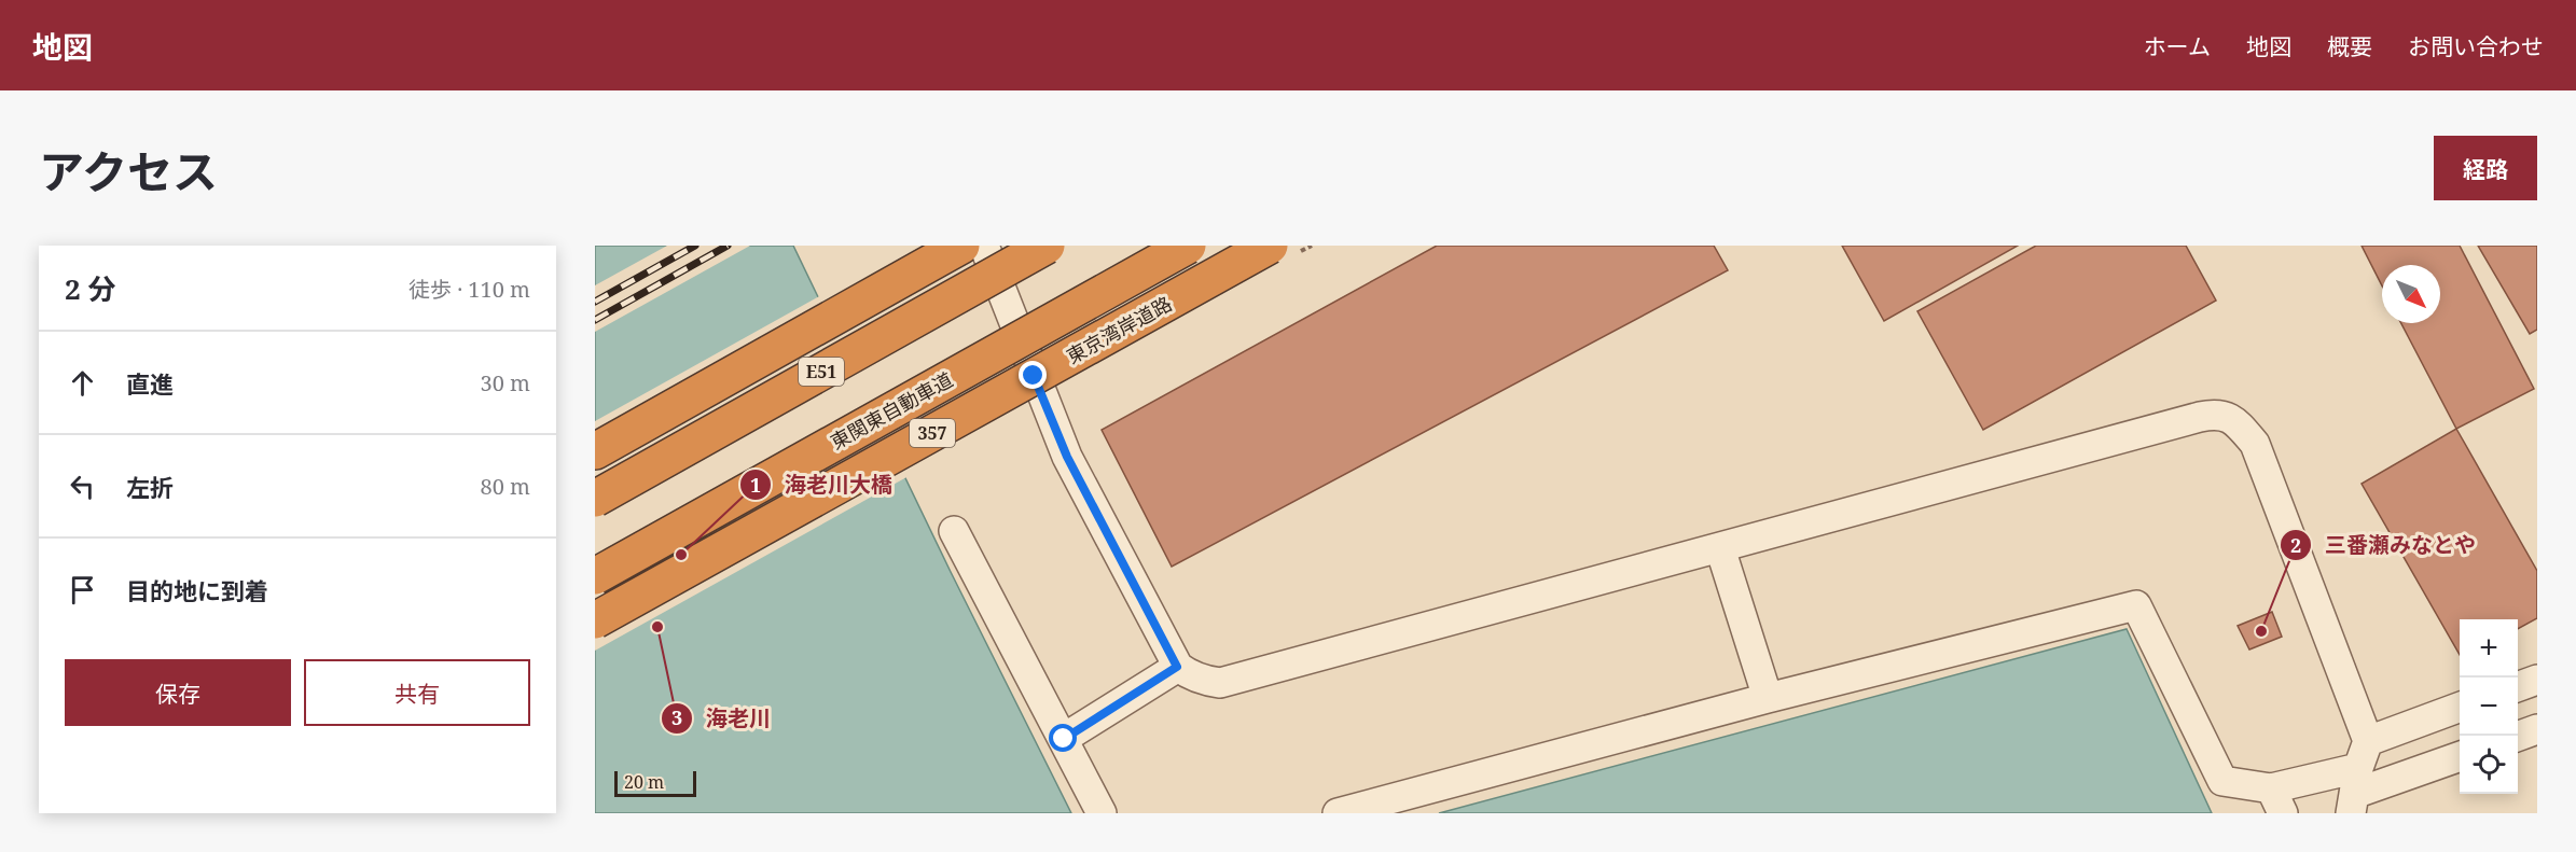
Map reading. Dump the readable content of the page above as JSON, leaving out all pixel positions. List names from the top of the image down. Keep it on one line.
{"streets":{"highway":["東京湾岸道路","E51","東関東自動車道","357"]},"places":["海老川大橋","海老川","三番瀬みなとや"],"scale_bar":"20 m","north":"bottom right","page":{"header":"地図","nav":["ホーム","地図","概要","お問い合わせ"],"title":"アクセス","buttons":["経路",["保存","共有"]],"heading":["2 分","徒歩 · 110 m"],"list":[["直進","30 m"],["左折","80 m"],"目的地に到着"],"map_buttons":["+","−"],"scale":"20 m"}}
